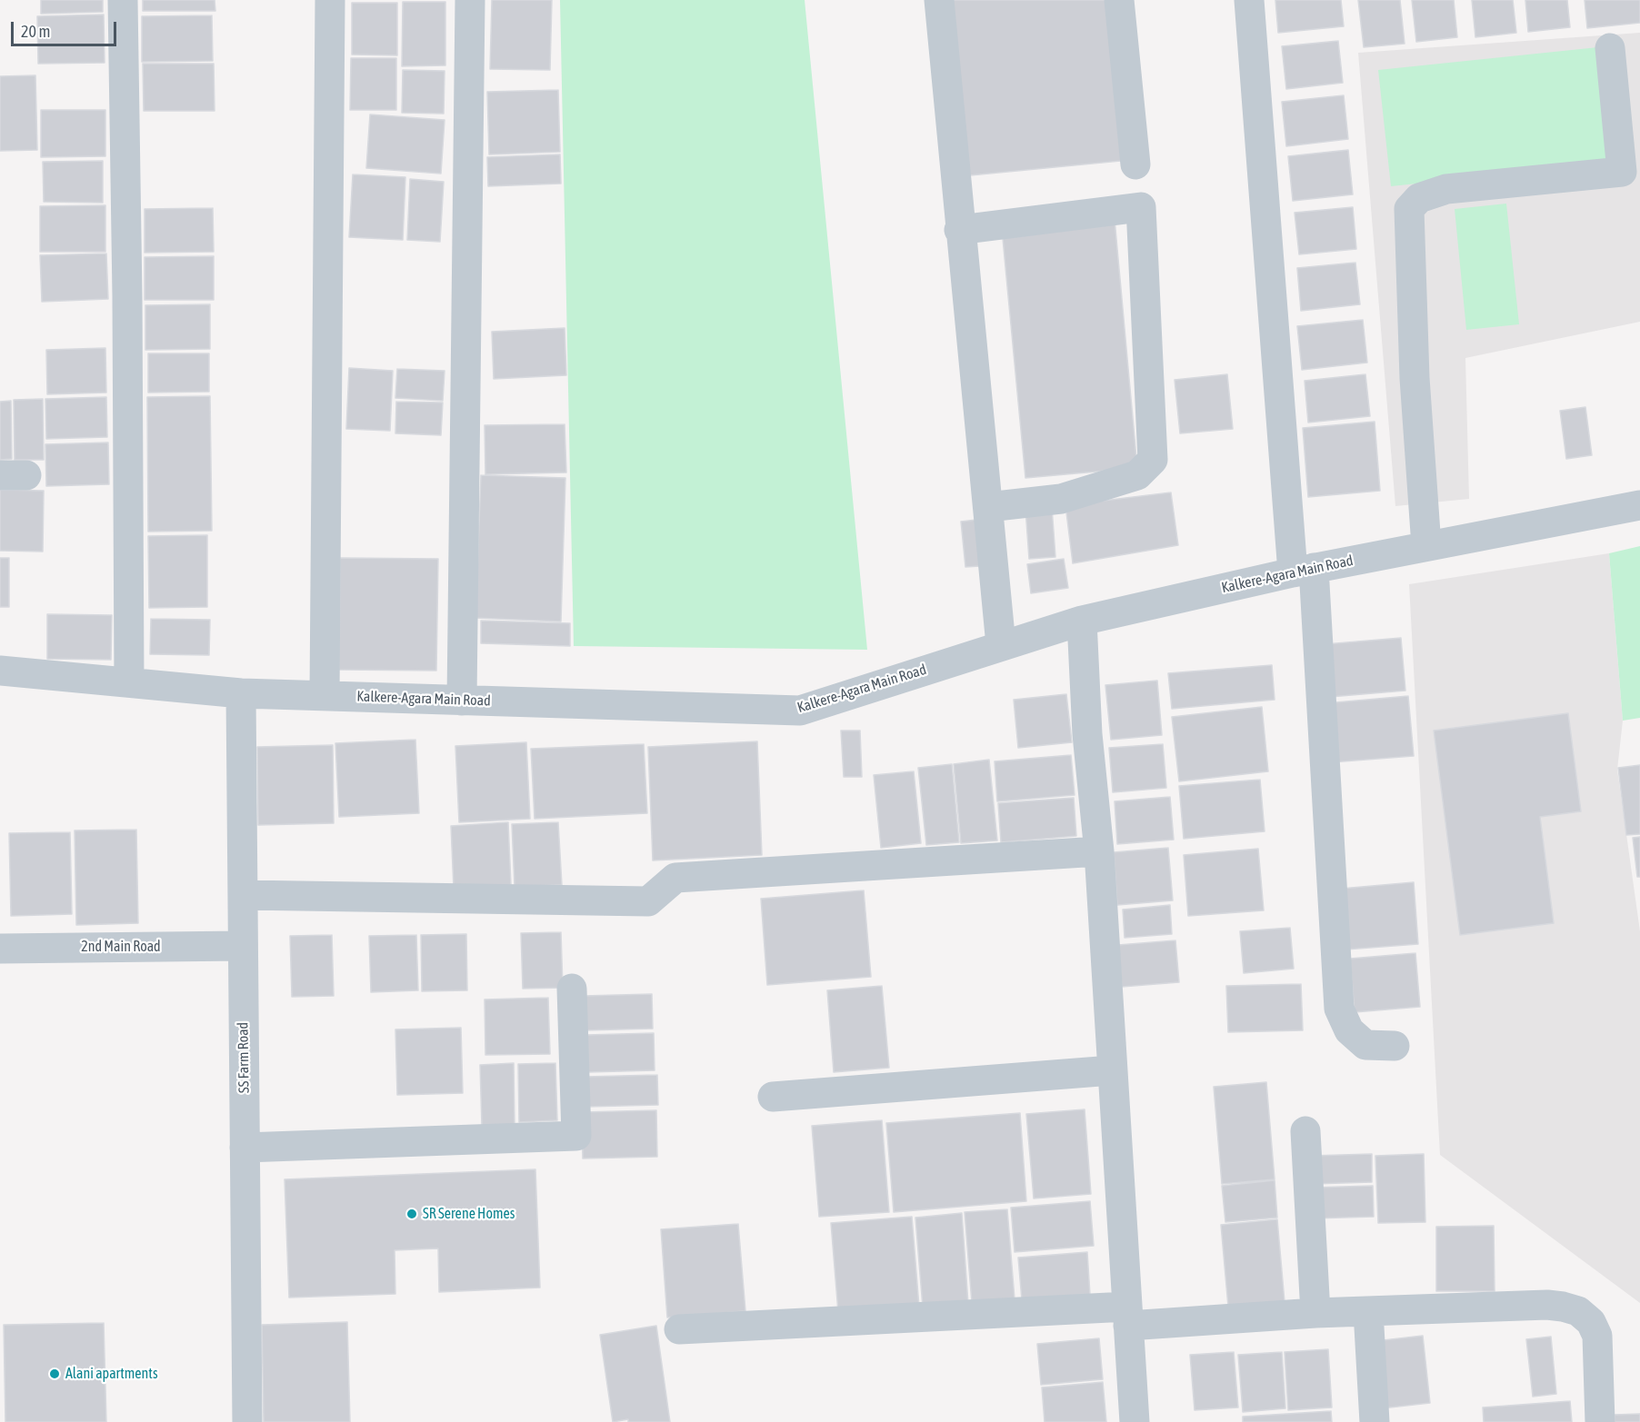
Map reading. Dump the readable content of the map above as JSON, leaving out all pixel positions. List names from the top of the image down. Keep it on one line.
{"streets":{"street":["Kalkere-Agara Main Road","2nd Main Road","SS Farm Road"]},"crossings":[["Kalkere-Agara Main Road","SS Farm Road"],["2nd Main Road","SS Farm Road"]],"places":["SR Serene Homes","Alani apartments"],"scale_bar":"20 m"}
